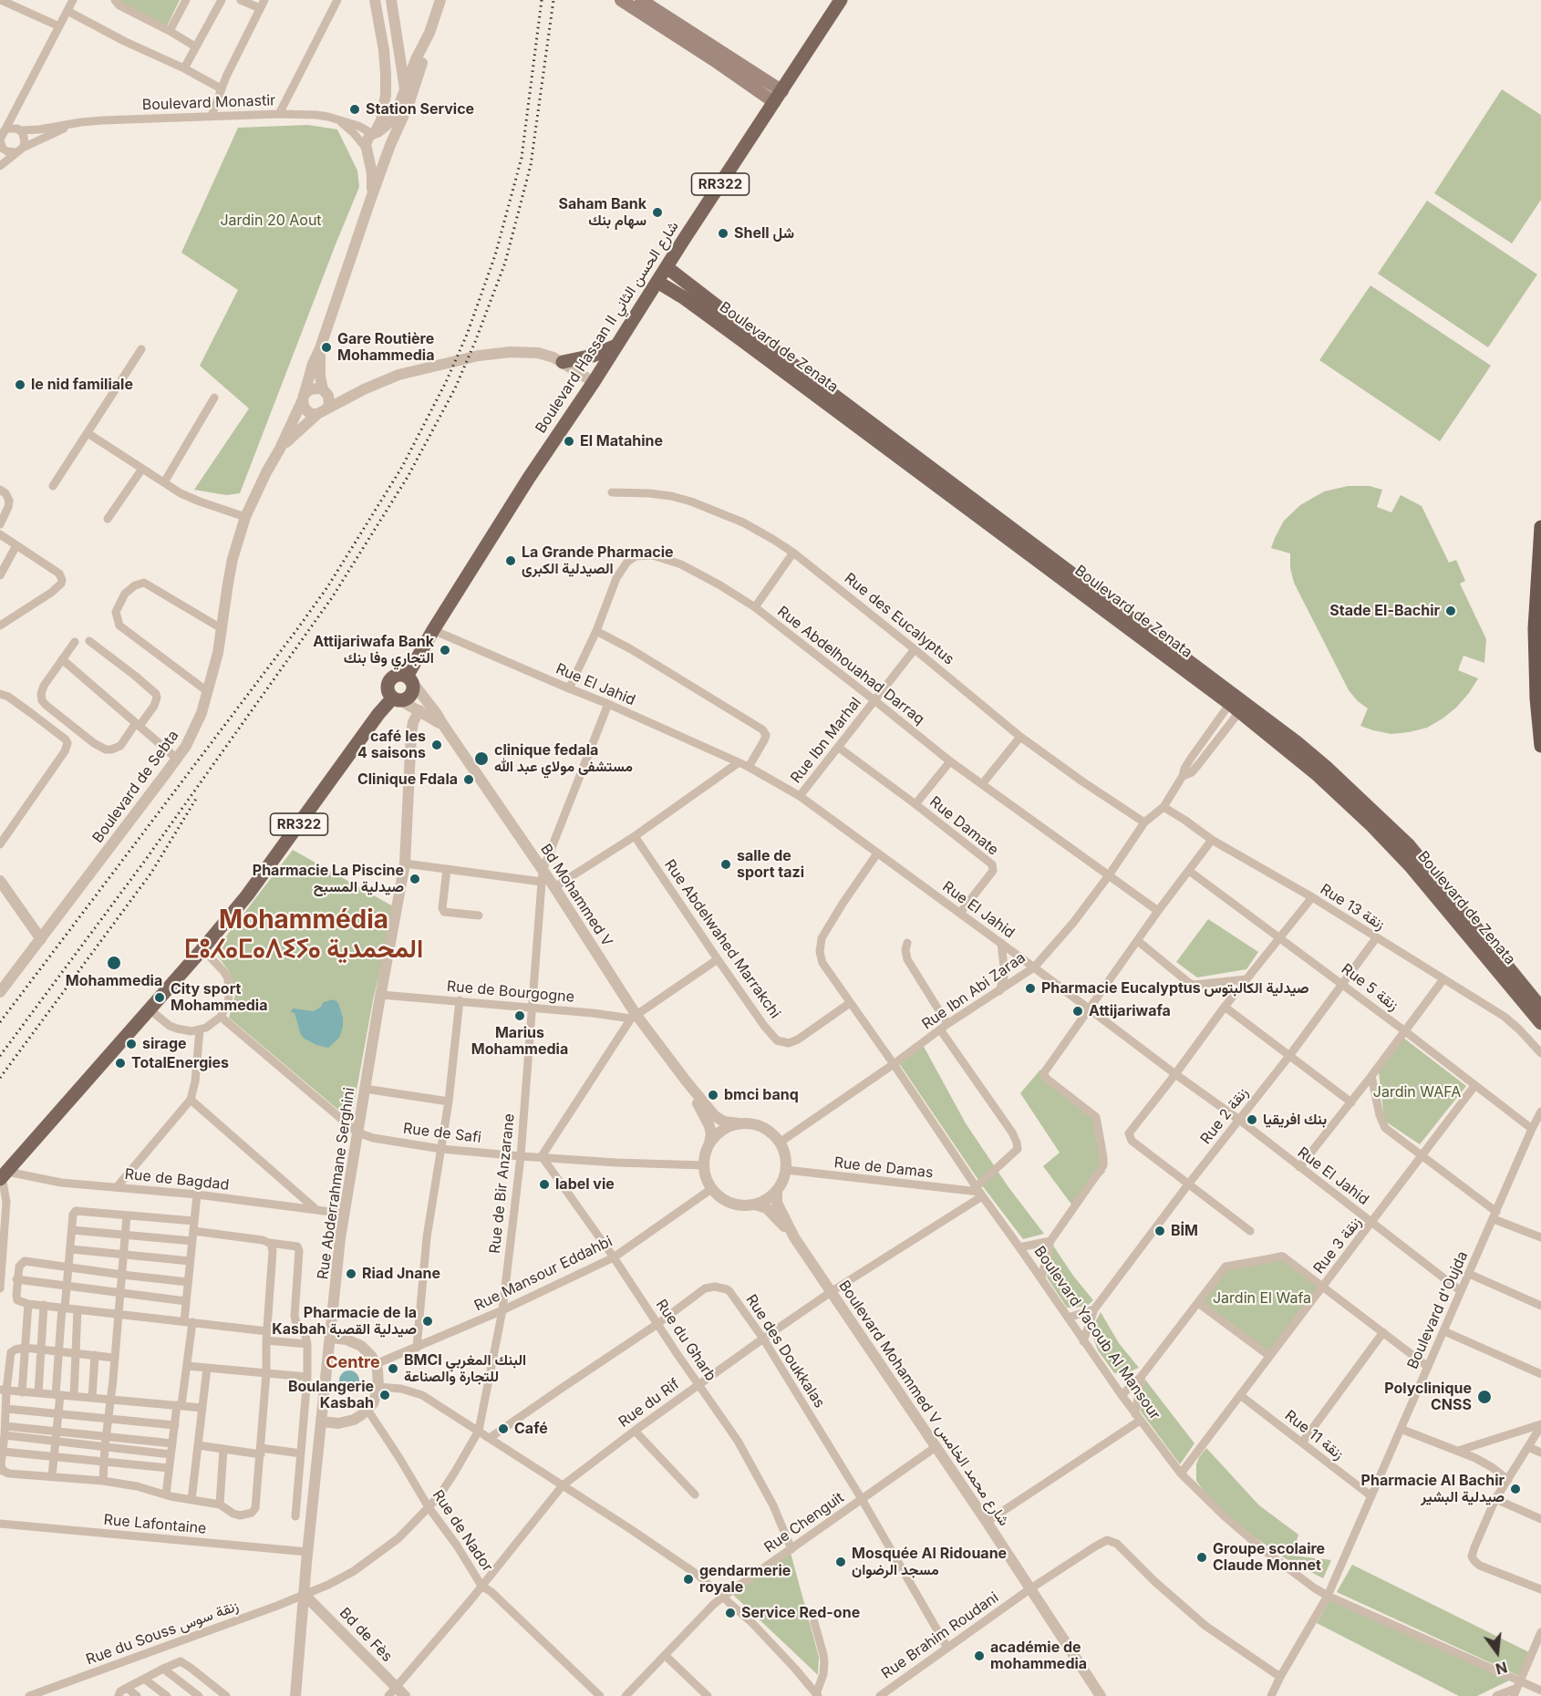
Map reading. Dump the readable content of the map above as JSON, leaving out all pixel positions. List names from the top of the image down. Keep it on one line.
{"streets":{"main road":["RR322","Boulevard Hassan II شارع الحسن الثاني","Boulevard de Zenata"],"street":["Boulevard Monastir","Rue des Eucalyptus","Rue Abdelhouahad Darraq","Rue El Jahid","Rue Ibn Marhal","Boulevard de Sebta","Rue Damate","Bd Mohammed V","Rue 13 زنقة","Rue Abdelwahed Marrakchi","Rue 5 زنقة","Rue Ibn Abi Zaraa","Rue de Bourgogne","Rue 2 زنقة","Rue de Safi","Rue de Damas","Rue de Bagdad","Rue Abderrahmane Serghini","Rue de Bir Anzarane","Rue 3 زنقة","Rue Mansour Eddahbi","Boulevard d'Oujda","Boulevard Yacoub Al Mansour","Rue du Gharb","Rue des Doukkalas","Rue du Rif","Boulevard Mohammed V شارع محمد الخامس","Rue 11 زنقة","Rue Chenguit","Rue Lafontaine","Rue de Nador","Rue du Souss زنقة سوس","Bd de Fès","Rue Brahim Roudani"]},"crossings":[["Boulevard Monastir","Boulevard de Sebta"],["RR322","Boulevard Hassan II شارع الحسن الثاني"],["RR322","Bd Mohammed V"],["RR322","Rue de Bagdad"],["Boulevard Hassan II شارع الحسن الثاني","Boulevard de Zenata"],["Boulevard Hassan II شارع الحسن الثاني","Rue El Jahid"],["Boulevard Hassan II شارع الحسن الثاني","Boulevard de Sebta"],["Boulevard Hassan II شارع الحسن الثاني","Bd Mohammed V"],["Rue des Eucalyptus","Rue Ibn Marhal"],["Rue des Eucalyptus","Rue Ibn Abi Zaraa"],["Rue Abdelhouahad Darraq","Rue El Jahid"],["Rue Abdelhouahad Darraq","Rue Ibn Marhal"],["Rue Abdelhouahad Darraq","Rue Damate"],["Rue Abdelhouahad Darraq","Rue Ibn Abi Zaraa"],["Rue El Jahid","Rue Ibn Marhal"],["Rue El Jahid","Rue Damate"],["Rue El Jahid","Rue Ibn Abi Zaraa"],["Rue El Jahid","Rue 2 زنقة"],["Rue El Jahid","Rue de Bir Anzarane"],["Rue El Jahid","Rue 3 زنقة"],["Rue El Jahid","Boulevard d'Oujda"],["Rue El Jahid","Boulevard Yacoub Al Mansour"],["Bd Mohammed V","Rue Ibn Abi Zaraa"],["Bd Mohammed V","Rue de Bourgogne"],["Bd Mohammed V","Rue de Safi"],["Bd Mohammed V","Rue de Damas"],["Bd Mohammed V","Rue Abderrahmane Serghini"],["Bd Mohammed V","Rue de Bir Anzarane"],["Bd Mohammed V","Rue Mansour Eddahbi"],["Bd Mohammed V","Boulevard Mohammed V شارع محمد الخامس"],["Rue 13 زنقة","Rue 2 زنقة"],["Rue Abdelwahed Marrakchi","Boulevard Yacoub Al Mansour"],["Rue 5 زنقة","Rue 2 زنقة"],["Rue 5 زنقة","Rue 3 زنقة"],["Rue 5 زنقة","Boulevard d'Oujda"],["Rue Ibn Abi Zaraa","Rue de Safi"],["Rue Ibn Abi Zaraa","Rue de Damas"],["Rue Ibn Abi Zaraa","Rue Mansour Eddahbi"],["Rue Ibn Abi Zaraa","Boulevard Yacoub Al Mansour"],["Rue Ibn Abi Zaraa","Rue du Rif"],["Rue Ibn Abi Zaraa","Boulevard Mohammed V شارع محمد الخامس"],["Rue de Bourgogne","Rue Abderrahmane Serghini"],["Rue de Bourgogne","Rue de Bir Anzarane"],["Rue 2 زنقة","Boulevard Yacoub Al Mansour"],["Rue de Safi","Rue de Damas"],["Rue de Safi","Rue Abderrahmane Serghini"],["Rue de Safi","Rue de Bir Anzarane"],["Rue de Safi","Rue Mansour Eddahbi"],["Rue de Safi","Rue du Gharb"],["Rue de Safi","Boulevard Mohammed V شارع محمد الخامس"],["Rue de Damas","Rue Mansour Eddahbi"],["Rue de Damas","Boulevard Yacoub Al Mansour"],["Rue de Damas","Rue du Rif"],["Rue de Damas","Boulevard Mohammed V شارع محمد الخامس"],["Rue de Bagdad","Rue Abderrahmane Serghini"],["Rue de Bir Anzarane","Rue Mansour Eddahbi"],["Rue de Bir Anzarane","Rue de Nador"],["Rue de Bir Anzarane","Rue du Souss زنقة سوس"],["Rue de Bir Anzarane","Bd de Fès"],["Rue 3 زنقة","Boulevard Yacoub Al Mansour"],["Rue 3 زنقة","Rue 11 زنقة"],["Rue Mansour Eddahbi","Rue du Gharb"],["Rue Mansour Eddahbi","Boulevard Mohammed V شارع محمد الخامس"],["Boulevard d'Oujda","Boulevard Yacoub Al Mansour"],["Boulevard d'Oujda","Rue 11 زنقة"],["Boulevard d'Oujda","Rue Brahim Roudani"],["Boulevard Yacoub Al Mansour","Rue du Rif"],["Rue du Gharb","Rue des Doukkalas"],["Rue du Gharb","Rue du Rif"],["Rue du Gharb","Rue Chenguit"],["Rue des Doukkalas","Rue du Rif"],["Rue des Doukkalas","Rue Chenguit"],["Rue des Doukkalas","Rue Brahim Roudani"],["Rue du Rif","Boulevard Mohammed V شارع محمد الخامس"],["Rue du Rif","Rue de Nador"],["Rue du Rif","Bd de Fès"],["Boulevard Mohammed V شارع محمد الخامس","Rue Chenguit"],["Boulevard Mohammed V شارع محمد الخامس","Rue Brahim Roudani"],["Rue du Souss زنقة سوس","Bd de Fès"]],"districts":["Mohammédia ⵎⵓⵃⴰⵎⴰⴷⵉⵢⴰ المحمدية","Centre"],"parks":["Jardin 20 Aout","Jardin WAFA","Jardin El Wafa"],"places":["Station Service","Saham Bank سهام بنك","Shell شل","Gare Routière Mohammedia","le nid familiale","El Matahine","La Grande Pharmacie الصيدلية الكبرى","Stade El-Bachir","Attijariwafa Bank التجاري وفا بنك","café les 4 saisons","clinique fedala مستشفى مولاي عبد الله","Clinique Fdala","salle de sport tazi","Pharmacie La Piscine صيدلية المسبح","Mohammedia","Pharmacie Eucalyptus صيدلية الكالبتوس","City sport Mohammedia","Attijariwafa","Marius Mohammedia","sirage","TotalEnergies","bmci banq","بنك افريقيا","label vie","BİM","Riad Jnane","Pharmacie de la Kasbah صيدلية القصبة","BMCI البنك المغربي للتجارة والصناعة","Boulangerie Kasbah","Polyclinique CNSS","Café","Pharmacie Al Bachir صيدلية البشير","Groupe scolaire Claude Monnet","Mosquée Al Ridouane مسجد الرضوان","gendarmerie royale","Service Red-one","académie de mohammedia"],"north":"bottom"}
